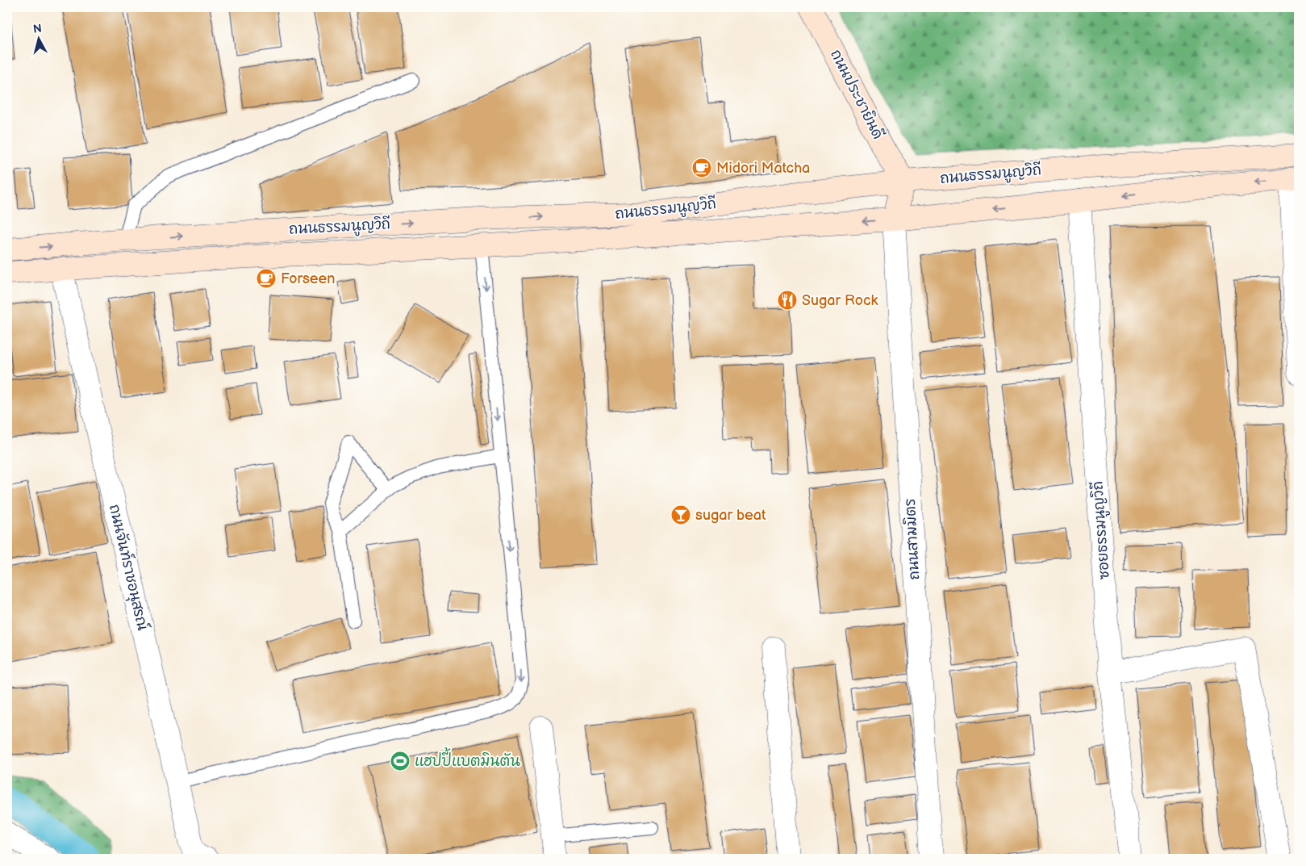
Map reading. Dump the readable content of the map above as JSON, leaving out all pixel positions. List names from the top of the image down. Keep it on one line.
{"streets":{"street":["ถนนประชายินดี","ถนนธรรมนูญวิถี","ซอยธรรมนูญวิถี","ถนนสามมิตร","ถนนจันท์ราชอนุสรณ์"]},"crossings":[["ถนนประชายินดี","ถนนธรรมนูญวิถี"],["ถนนธรรมนูญวิถี","ซอยธรรมนูญวิถี"],["ถนนธรรมนูญวิถี","ถนนสามมิตร"],["ถนนธรรมนูญวิถี","ถนนจันท์ราชอนุสรณ์"]],"places":{"cafe":["Midori Matcha","Forseen"],"restaurant":["Sugar Rock"],"bar":["sugar beat"],"sports":["แฮปปี้แบตมินตัน"]},"north":"top"}
